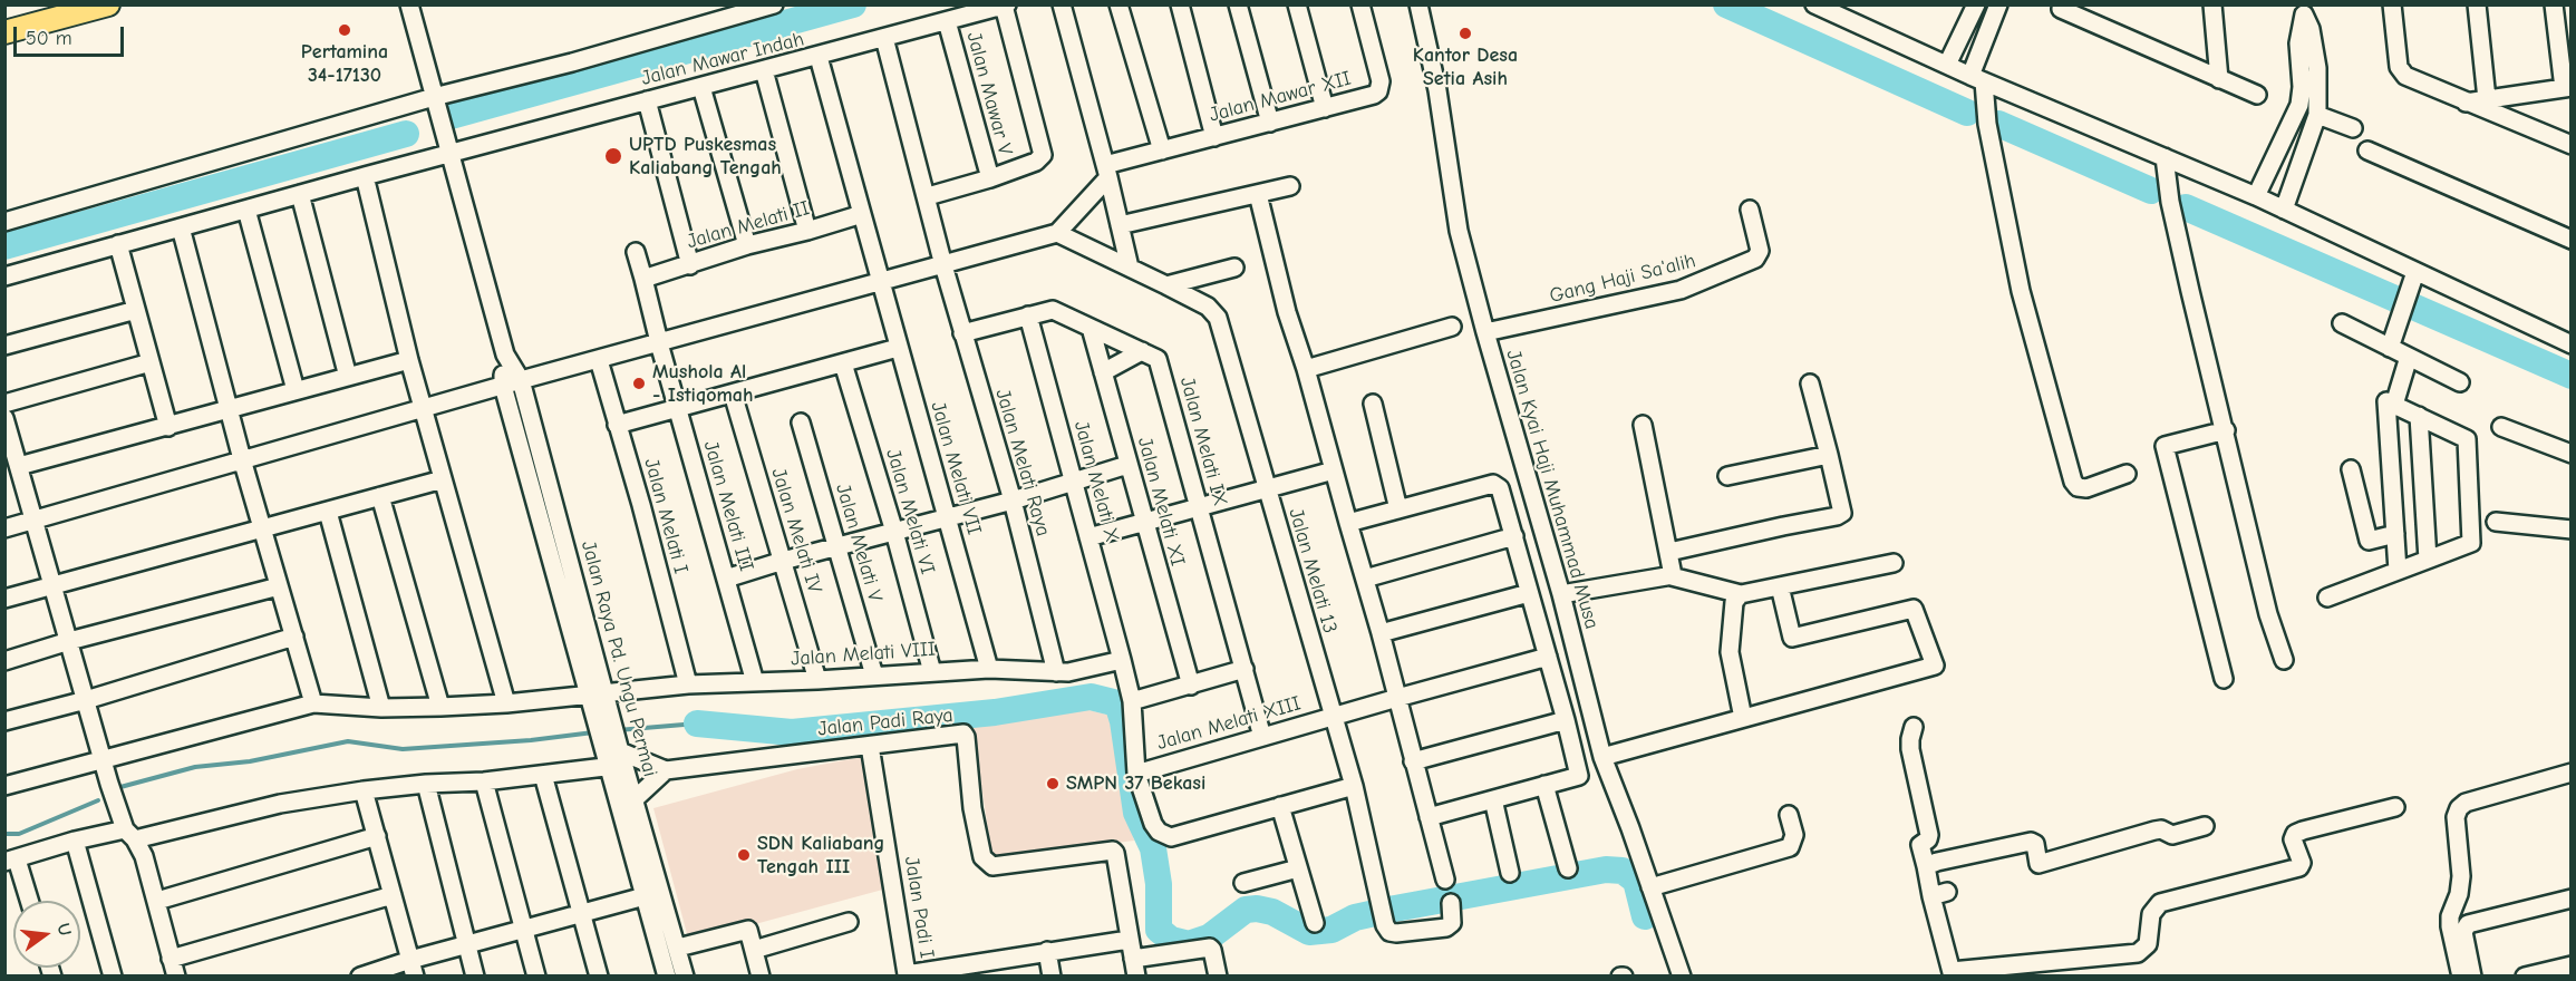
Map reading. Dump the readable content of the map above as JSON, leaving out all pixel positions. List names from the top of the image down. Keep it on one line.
{"streets":{"street":["Jalan Mawar Indah","Jalan Mawar V","Jalan Mawar XII","Jalan Melati II","Gang Haji Sa'alih","Jalan Melati IX","Jalan Melati Raya","Jalan Melati VII","Jalan Melati X","Jalan Kyai Haji Muhammad Musa","Jalan Melati XI","Jalan Melati III","Jalan Melati VI","Jalan Melati I","Jalan Melati IV","Jalan Melati V","Jalan Melati 13","Jalan Melati VIII","Jalan Raya Pd. Ungu Permai","Jalan Padi Raya","Jalan Melati XIII","Jalan Padi I"]},"crossings":[["Jalan Mawar Indah","Jalan Mawar V"],["Jalan Mawar Indah","Jalan Melati Raya"],["Jalan Mawar Indah","Jalan Raya Pd. Ungu Permai"],["Gang Haji Sa'alih","Jalan Kyai Haji Muhammad Musa"],["Jalan Melati IX","Jalan Melati Raya"],["Jalan Melati IX","Jalan Melati X"],["Jalan Melati IX","Jalan Melati XI"],["Jalan Melati IX","Jalan Melati XIII"],["Jalan Melati Raya","Jalan Melati VIII"],["Jalan Melati VII","Jalan Melati VIII"],["Jalan Melati X","Jalan Melati VIII"],["Jalan Melati X","Jalan Melati XIII"],["Jalan Melati III","Jalan Melati VIII"],["Jalan Melati VI","Jalan Melati VIII"],["Jalan Melati I","Jalan Melati VIII"],["Jalan Melati IV","Jalan Melati VIII"],["Jalan Melati V","Jalan Melati VIII"],["Jalan Melati 13","Jalan Melati XIII"],["Jalan Melati VIII","Jalan Raya Pd. Ungu Permai"],["Jalan Raya Pd. Ungu Permai","Jalan Padi Raya"],["Jalan Padi Raya","Jalan Padi I"]],"places":["Pertamina 34-17130","Kantor Desa Setia Asih","UPTD Puskesmas Kaliabang Tengah","Mushola Al - Istiqomah","SMPN 37 Bekasi","SDN Kaliabang Tengah III"],"scale_bar":"50 m","north":"right"}
